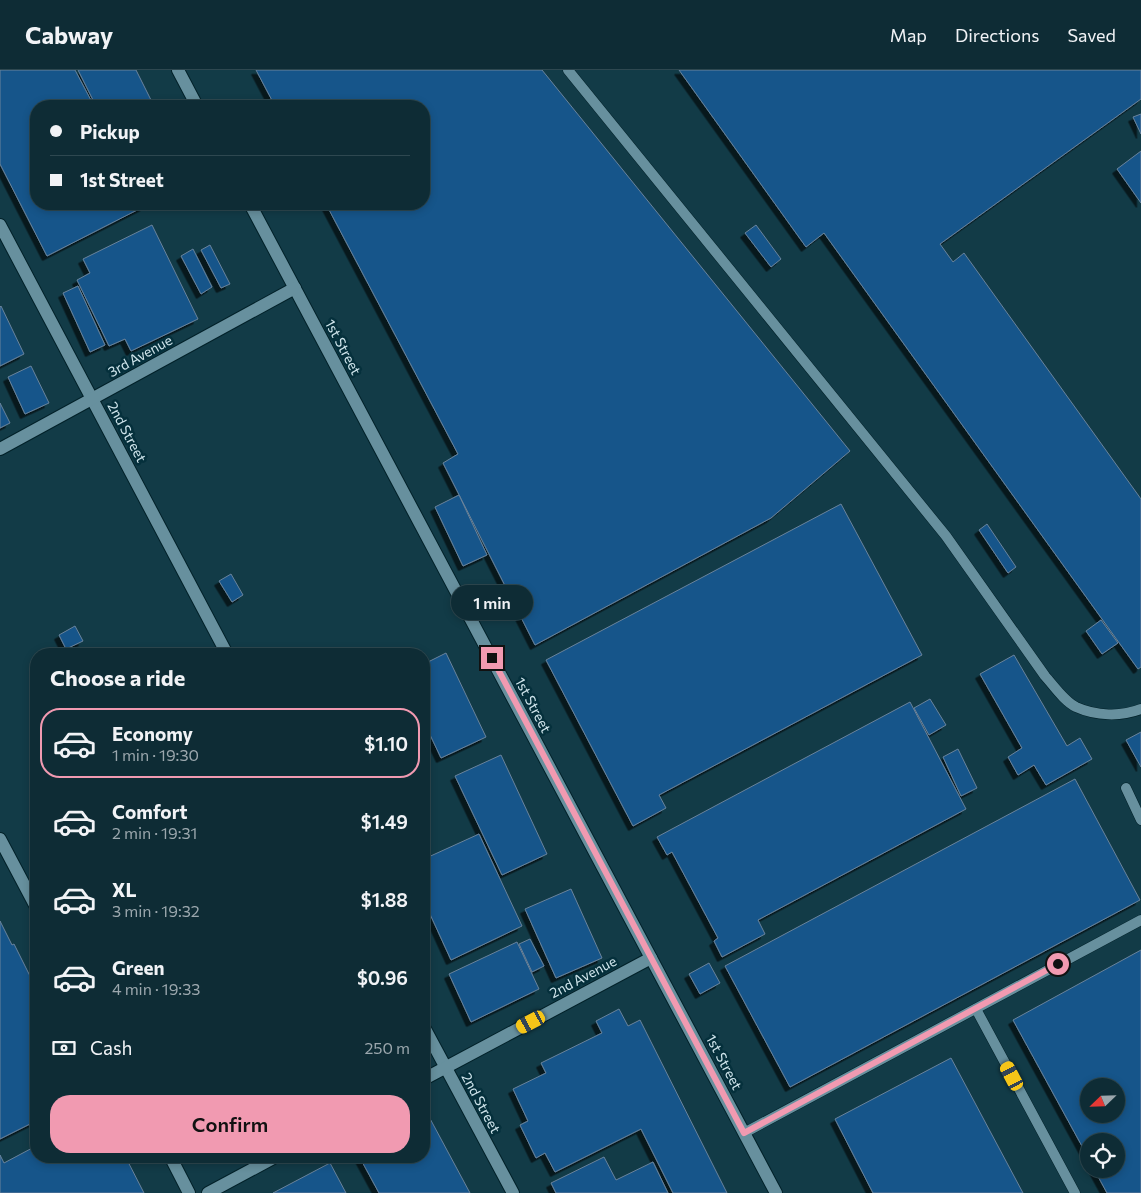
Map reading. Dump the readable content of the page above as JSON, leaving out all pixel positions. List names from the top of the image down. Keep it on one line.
{"streets":{"street":["1st Street","3rd Avenue","2nd Street","2nd Avenue"]},"crossings":[["1st Street","3rd Avenue"],["1st Street","2nd Avenue"],["3rd Avenue","2nd Street"],["2nd Street","2nd Avenue"]],"north":"bottom left","page":{"header":"Cabway","nav":["Map","Directions","Saved"],"banner":["Pickup","1st Street"],"bubble":"1 min","heading":"Choose a ride","list":[{"name":"Economy","note":"1 min · 19:30","value":"$1.10"},{"name":"Comfort","note":"2 min · 19:31","value":"$1.49"},{"name":"XL","note":"3 min · 19:32","value":"$1.88"},{"name":"Green","note":"4 min · 19:33","value":"$0.96"}],"pay":["Cash","250 m"],"buttons":"Confirm"}}
